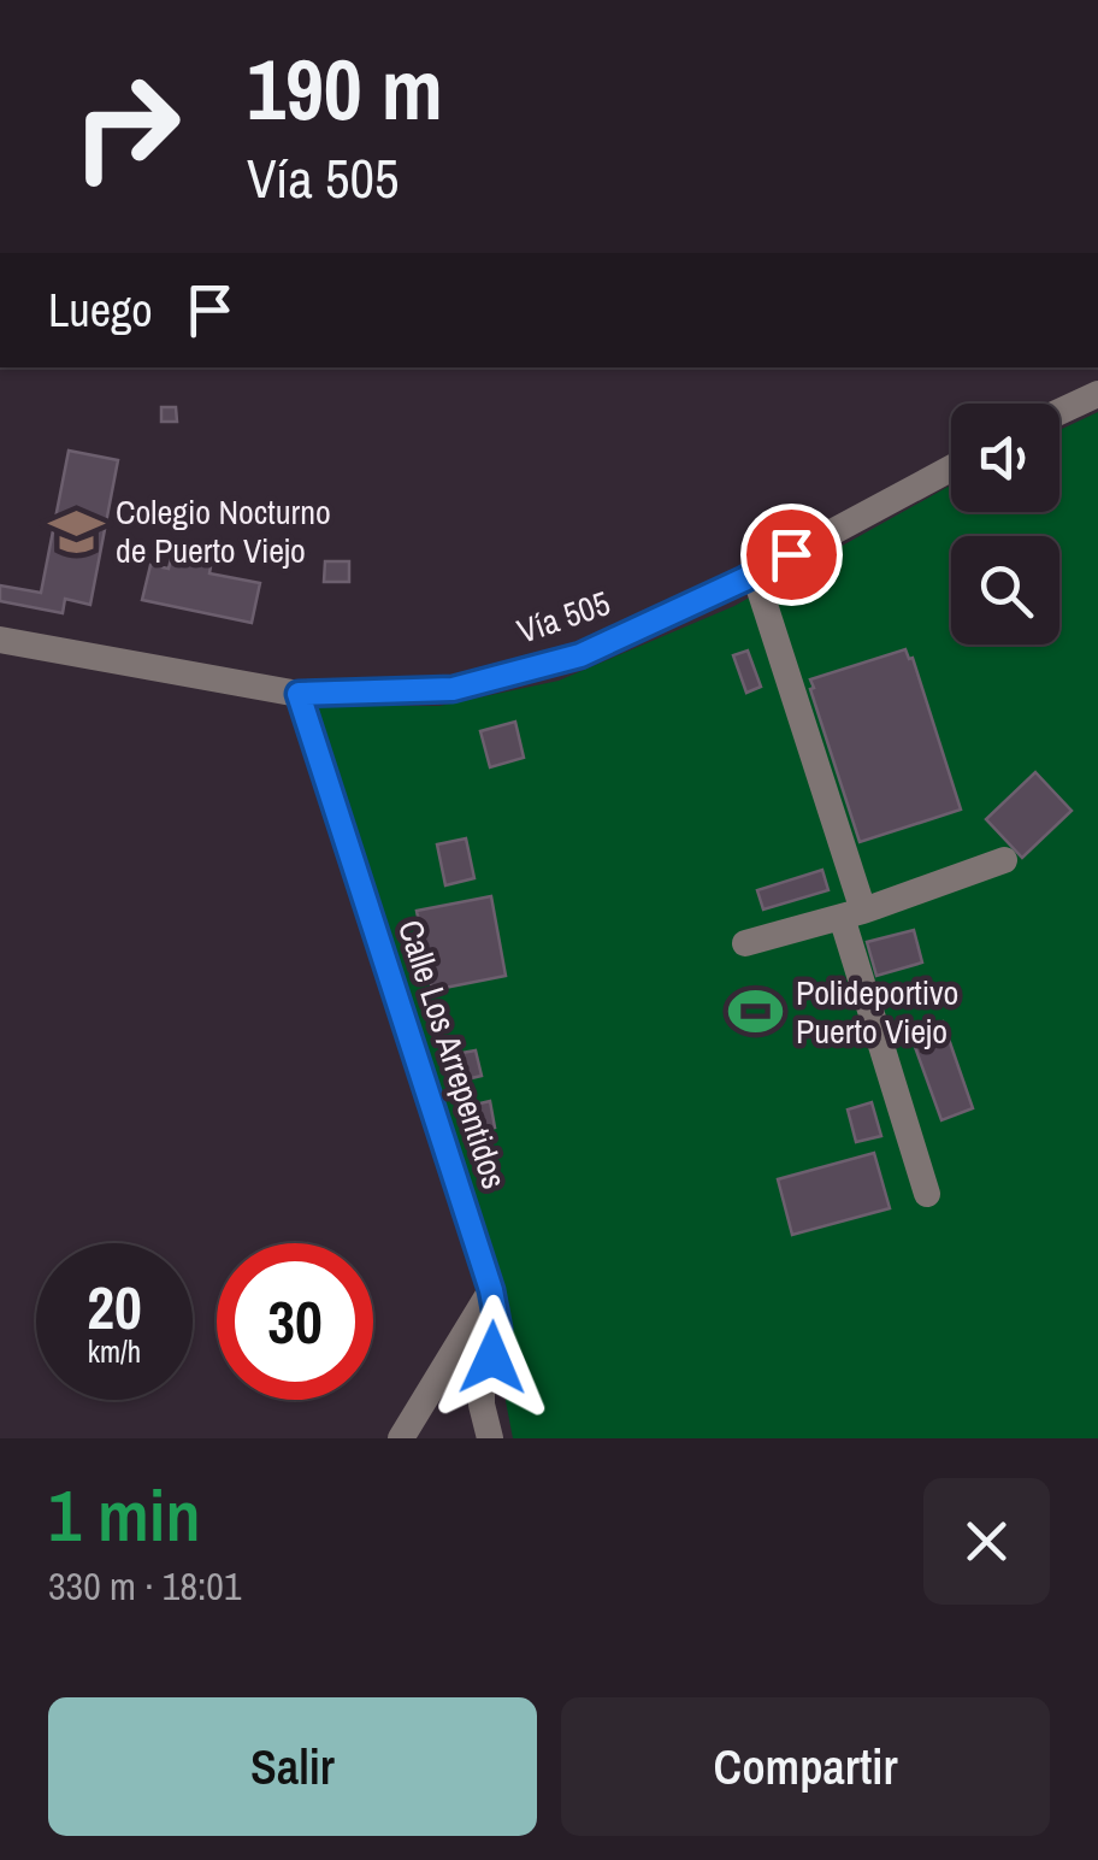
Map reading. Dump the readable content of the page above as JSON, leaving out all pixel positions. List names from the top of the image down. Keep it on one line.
{"streets":{"street":["Vía 505","Calle Los Arrepentidos"]},"crossings":[["Vía 505","Calle Los Arrepentidos"]],"places":{"school or university":["Colegio Nocturno de Puerto Viejo"],"sports":["Polideportivo Puerto Viejo"]},"page":{"turn":["190 m","Vía 505"],"then":"Luego","speed":"20 km/h","limit":"30","heading":["1 min","330 m · 18:01"],"buttons":["Salir","Compartir"]}}
